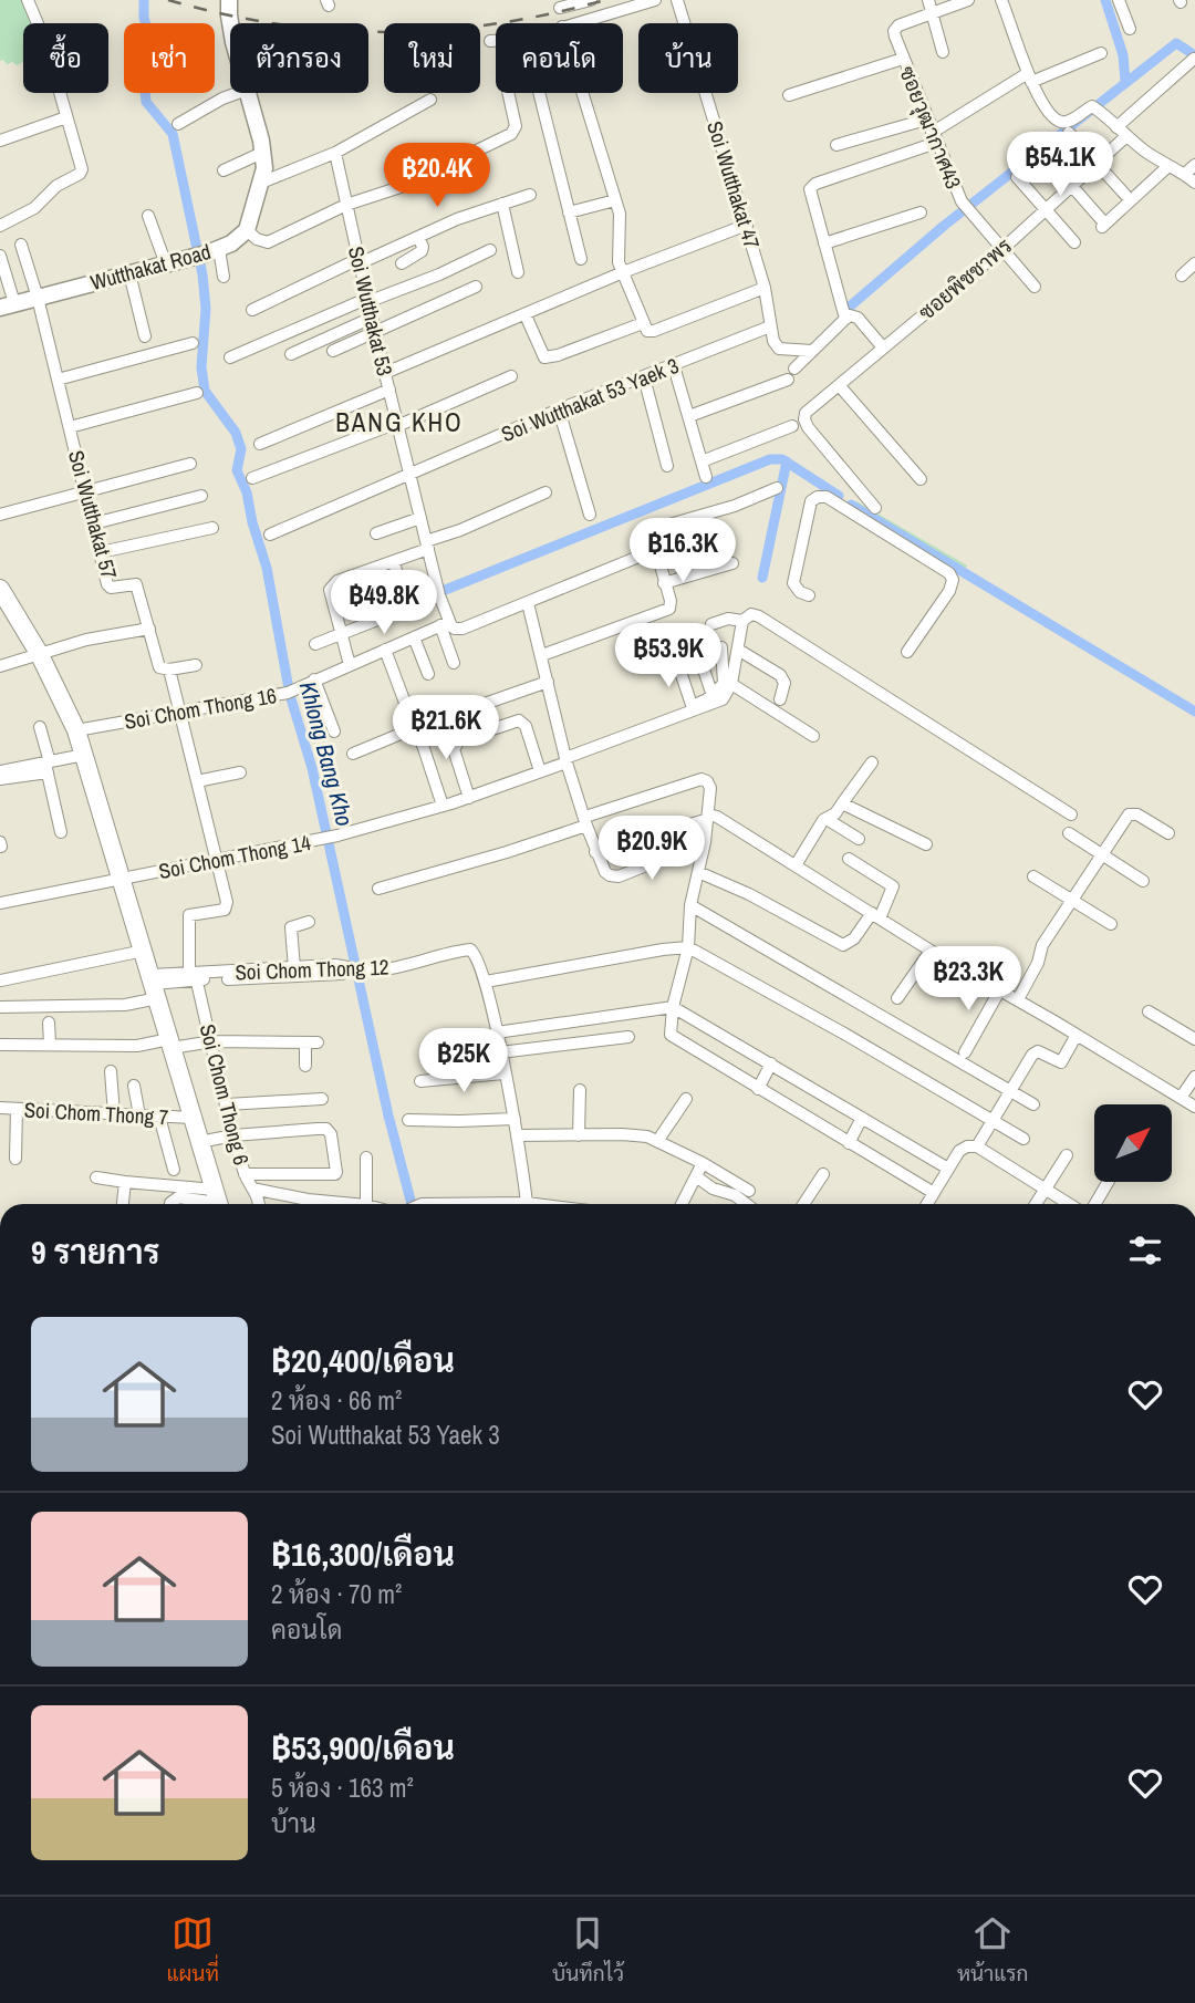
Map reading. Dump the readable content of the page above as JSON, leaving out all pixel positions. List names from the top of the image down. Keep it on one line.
{"streets":{"main road":["Wutthakat Road"],"street":["ซอยวุฒากาศ43","Soi Wutthakat 47","ซอยพิชชาพร","Soi Wutthakat 53","Soi Wutthakat 53 Yaek 3","Soi Wutthakat 57","Soi Chom Thong 16","Soi Chom Thong 14","Soi Chom Thong 12","Soi Chom Thong 6","Soi Chom Thong 7"]},"crossings":[["ซอยวุฒากาศ43","ซอยพิชชาพร"],["Soi Wutthakat 47","Soi Wutthakat 53 Yaek 3"],["Wutthakat Road","Soi Wutthakat 57"],["Soi Wutthakat 53","Soi Wutthakat 53 Yaek 3"],["Soi Wutthakat 53","Soi Chom Thong 16"],["Soi Chom Thong 14","Soi Chom Thong 6"],["Soi Chom Thong 12","Soi Chom Thong 6"]],"districts":["BANG KHO"],"water":["Khlong Bang Kho"],"north":"top right","page":{"chip":["ซื้อ","เช่า","ตัวกรอง","ใหม่","คอนโด","บ้าน"],"price":["฿54.1K","฿20.4K","฿16.3K","฿49.8K","฿53.9K","฿21.6K","฿20.9K","฿23.3K","฿25K"],"heading":"9 รายการ","list":[{"name":"฿20,400/เดือน","note":"2 ห้อง · 66 m² · Soi Wutthakat 53 Yaek 3"},{"name":"฿16,300/เดือน","note":"2 ห้อง · 70 m² · คอนโด"},{"name":"฿53,900/เดือน","note":"5 ห้อง · 163 m² · บ้าน"}],"tabs":["แผนที่","บันทึกไว้","หน้าแรก"]}}
